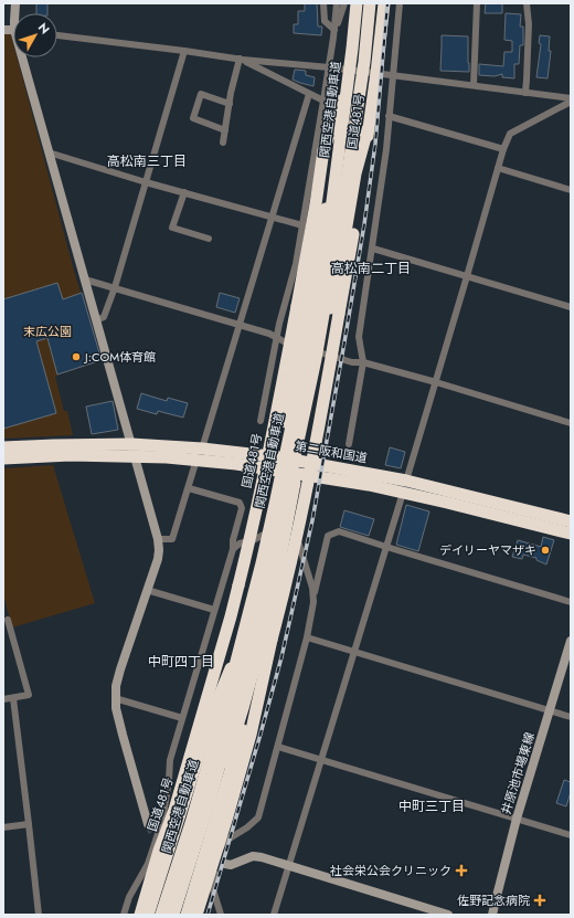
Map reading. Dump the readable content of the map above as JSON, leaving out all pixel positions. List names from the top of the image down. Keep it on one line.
{"streets":{"highway":["関西空港自動車道","国道481号","第二阪和国道"],"street":["井原池市場東線"]},"districts":["高松南三丁目","高松南二丁目","中町四丁目","中町三丁目"],"parks":["末広公園"],"places":{"other":["J:COM体育館","デイリーヤマザキ"],"health":["社会栄公会クリニック","佐野記念病院"]},"north":"top right"}
